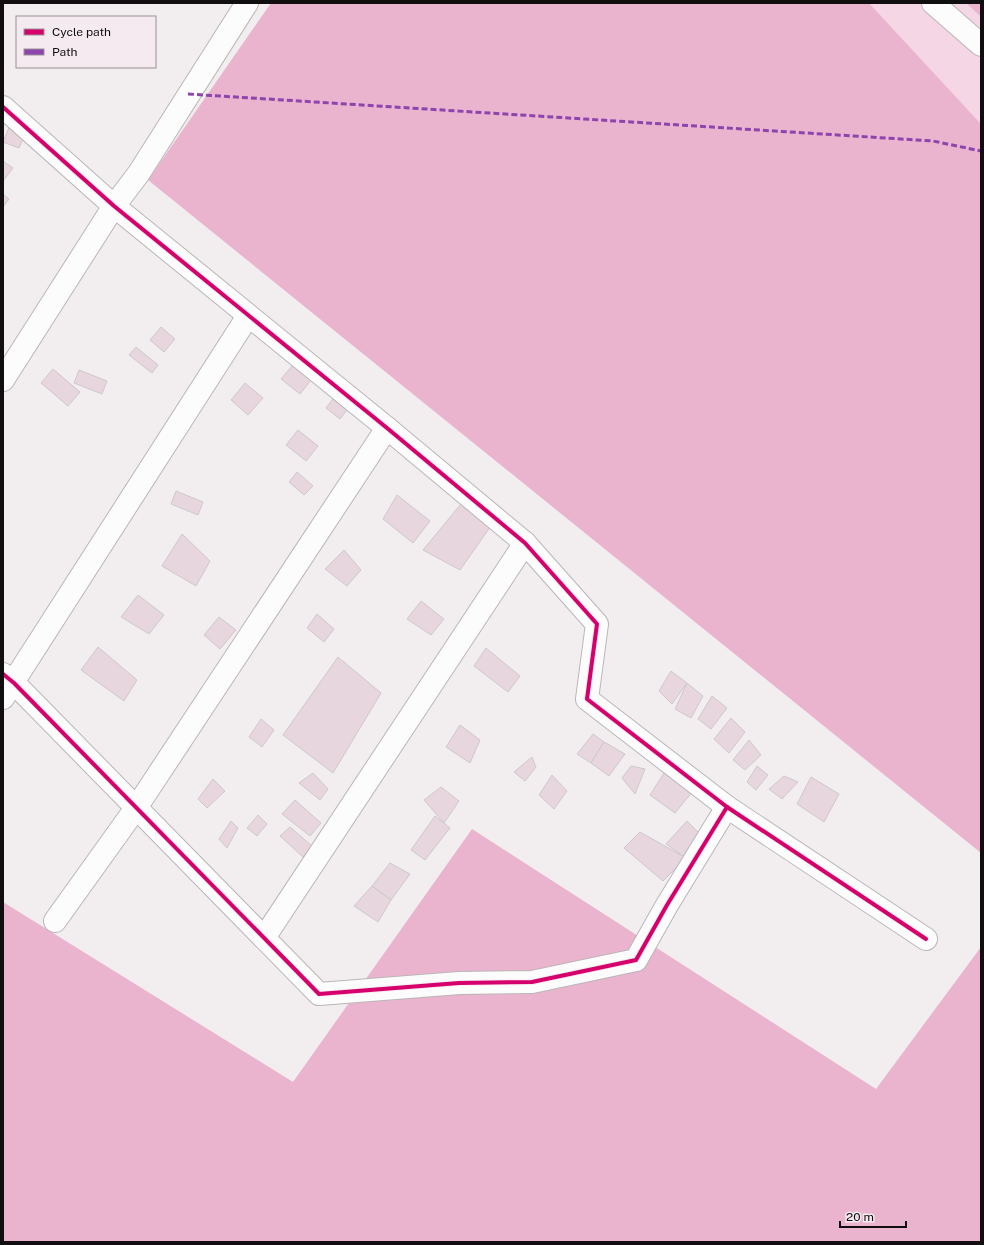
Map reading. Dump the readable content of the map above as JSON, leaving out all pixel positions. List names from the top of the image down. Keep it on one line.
{"legend":["Cycle path","Path"],"scale_bar":"20 m"}
